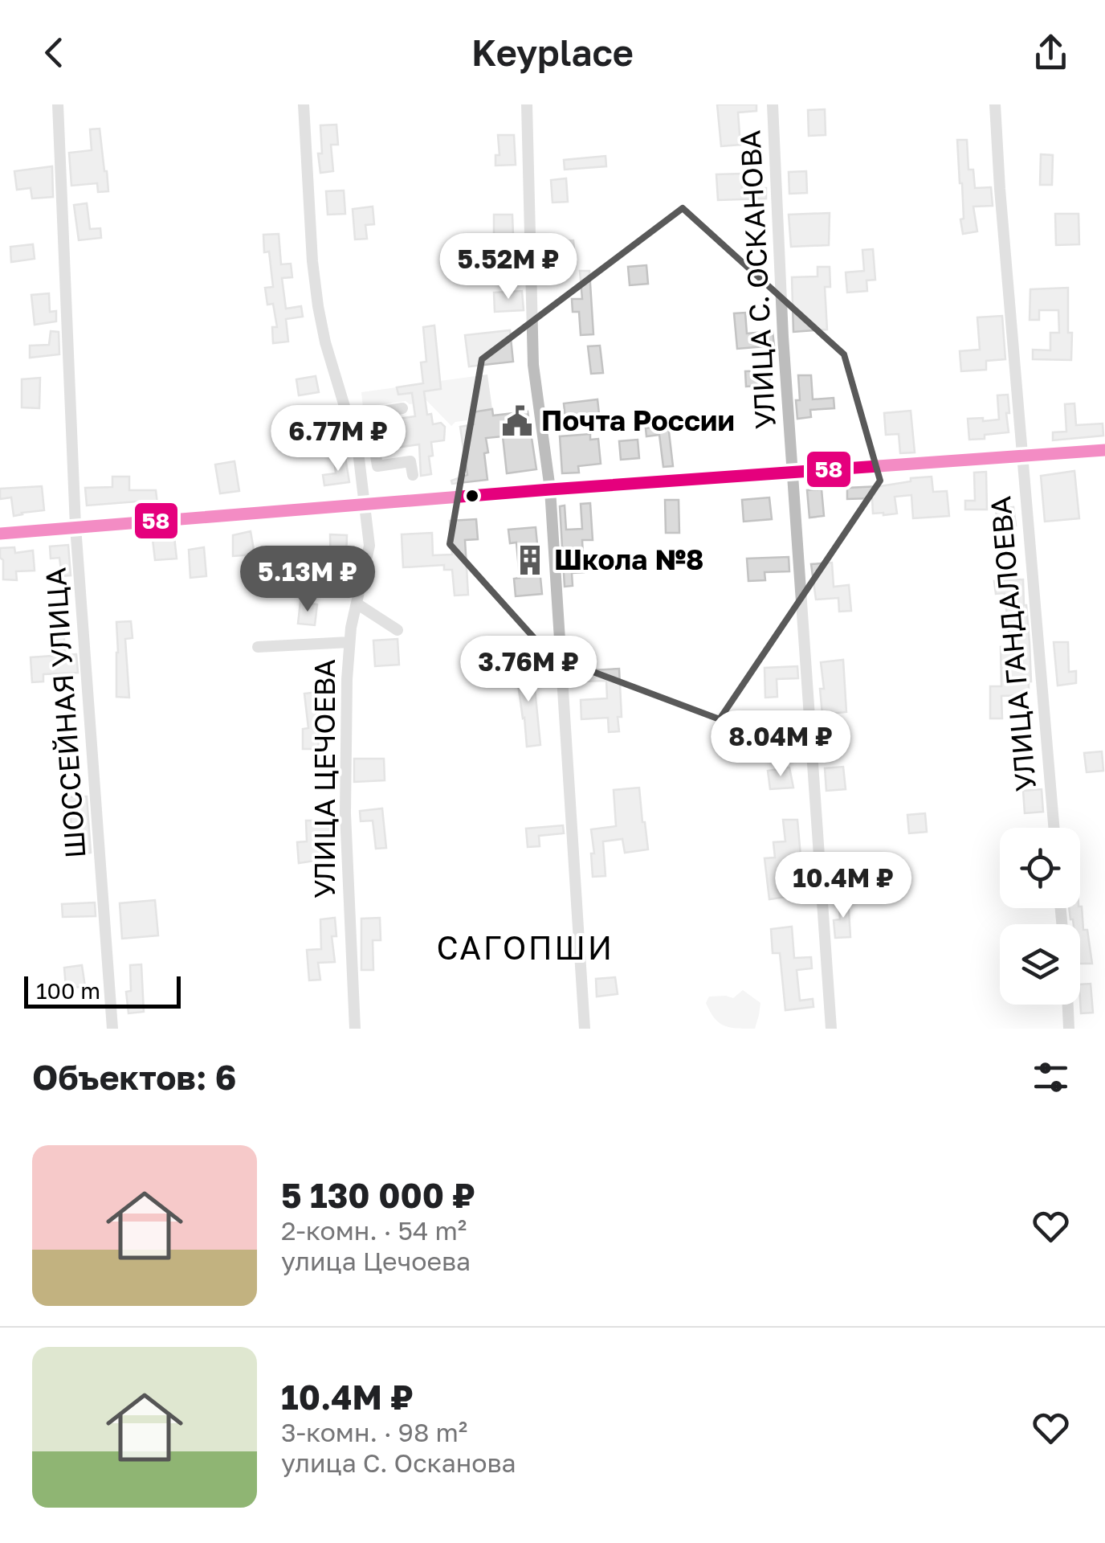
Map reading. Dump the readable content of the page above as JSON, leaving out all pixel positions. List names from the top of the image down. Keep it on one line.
{"streets":{"street":["УЛИЦА С. ОСКАНОВА","УЛИЦА ГАНДАЛОЕВА","ШОССЕЙНАЯ УЛИЦА","УЛИЦА ЦЕЧОЕВА"]},"districts":["САГОПШИ"],"places":{"public building":["Почта России"],"building":["Школа №8"]},"lines":["transit line 58"],"scale_bar":"100 m","page":{"header":"Keyplace","price":["5.52M ₽","6.77M ₽","5.13M ₽","3.76M ₽","8.04M ₽","10.4M ₽"],"scale":"100 m","heading":"Объектов: 6","list":[{"name":"5 130 000 ₽","note":"2-комн. · 54 m² · улица Цечоева"},{"name":"10.4M ₽","note":"3-комн. · 98 m² · улица С. Осканова"}]}}
